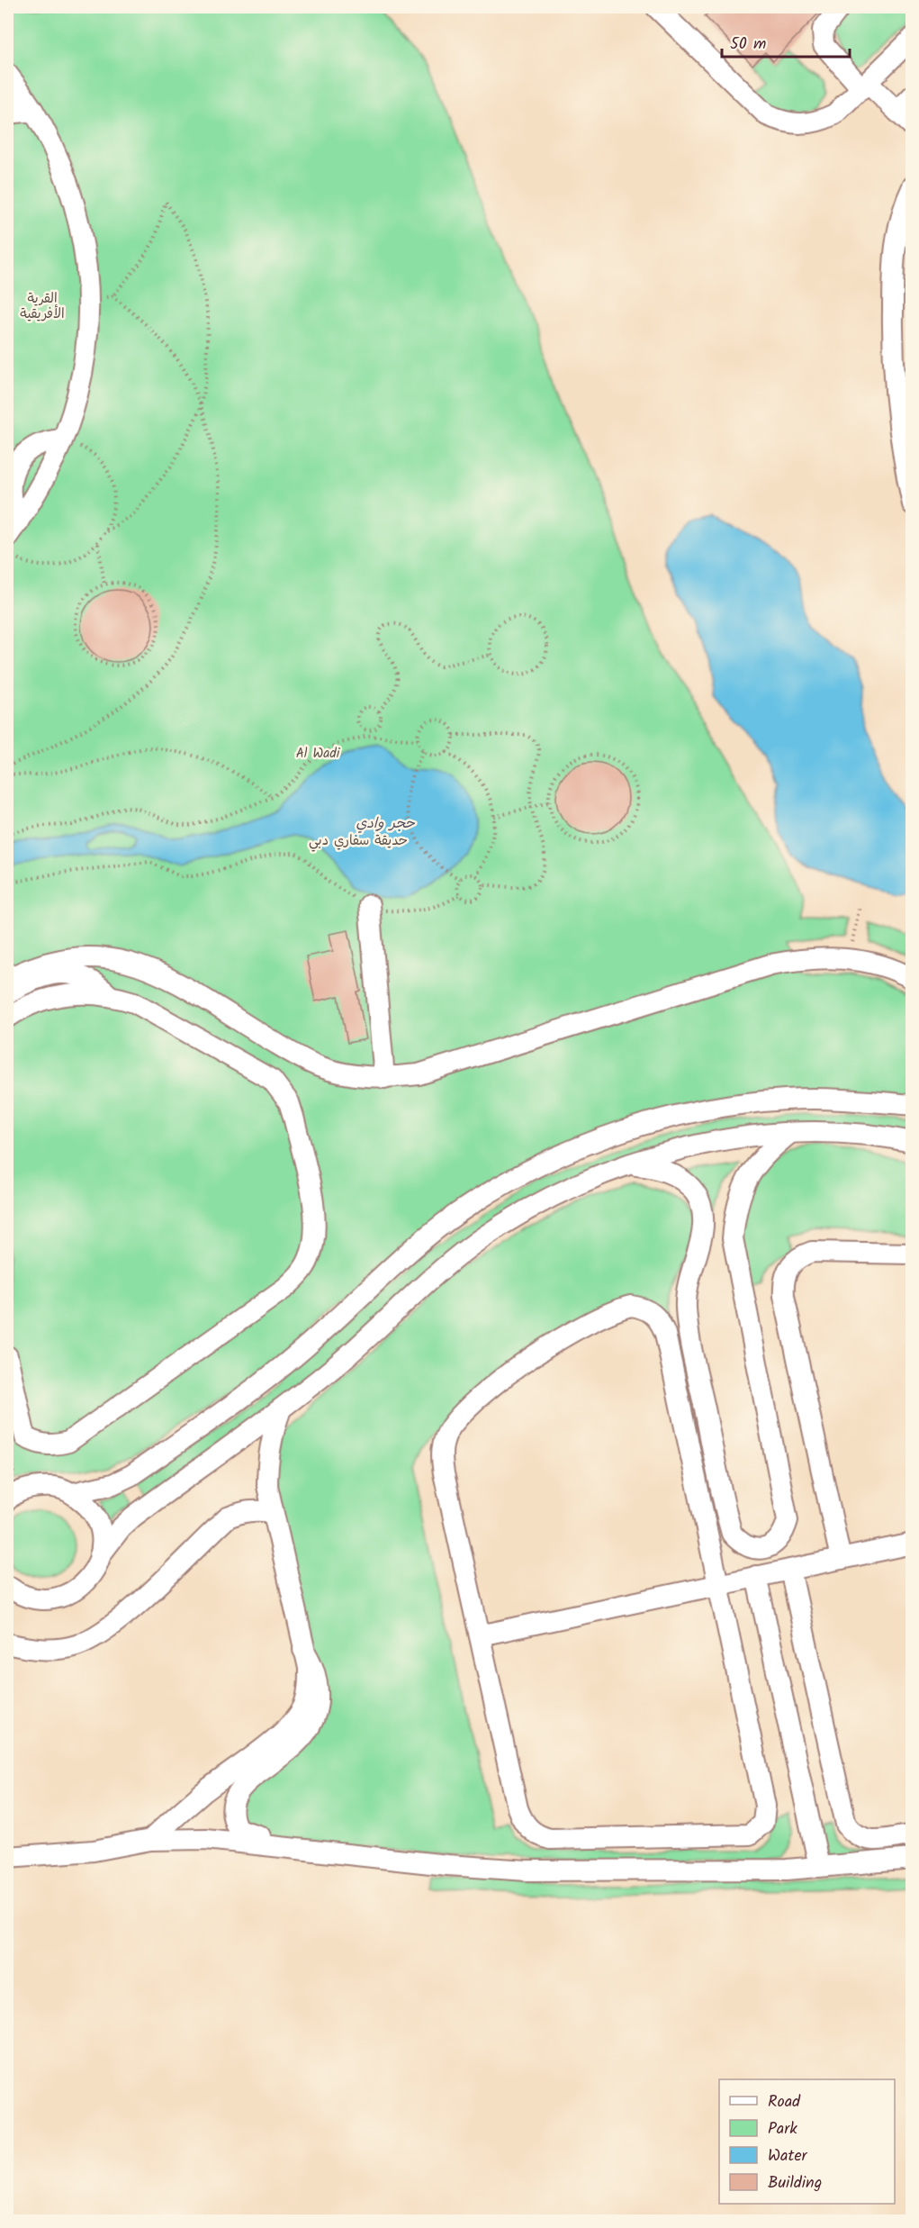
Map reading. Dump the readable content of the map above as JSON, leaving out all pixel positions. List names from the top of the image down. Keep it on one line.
{"water":["حجر وادي"],"parks":["القرية الأفريقية","Al Wadi","حديقة سفاري دبي"],"legend":["Road","Park","Water","Building"],"scale_bar":"50 m"}
